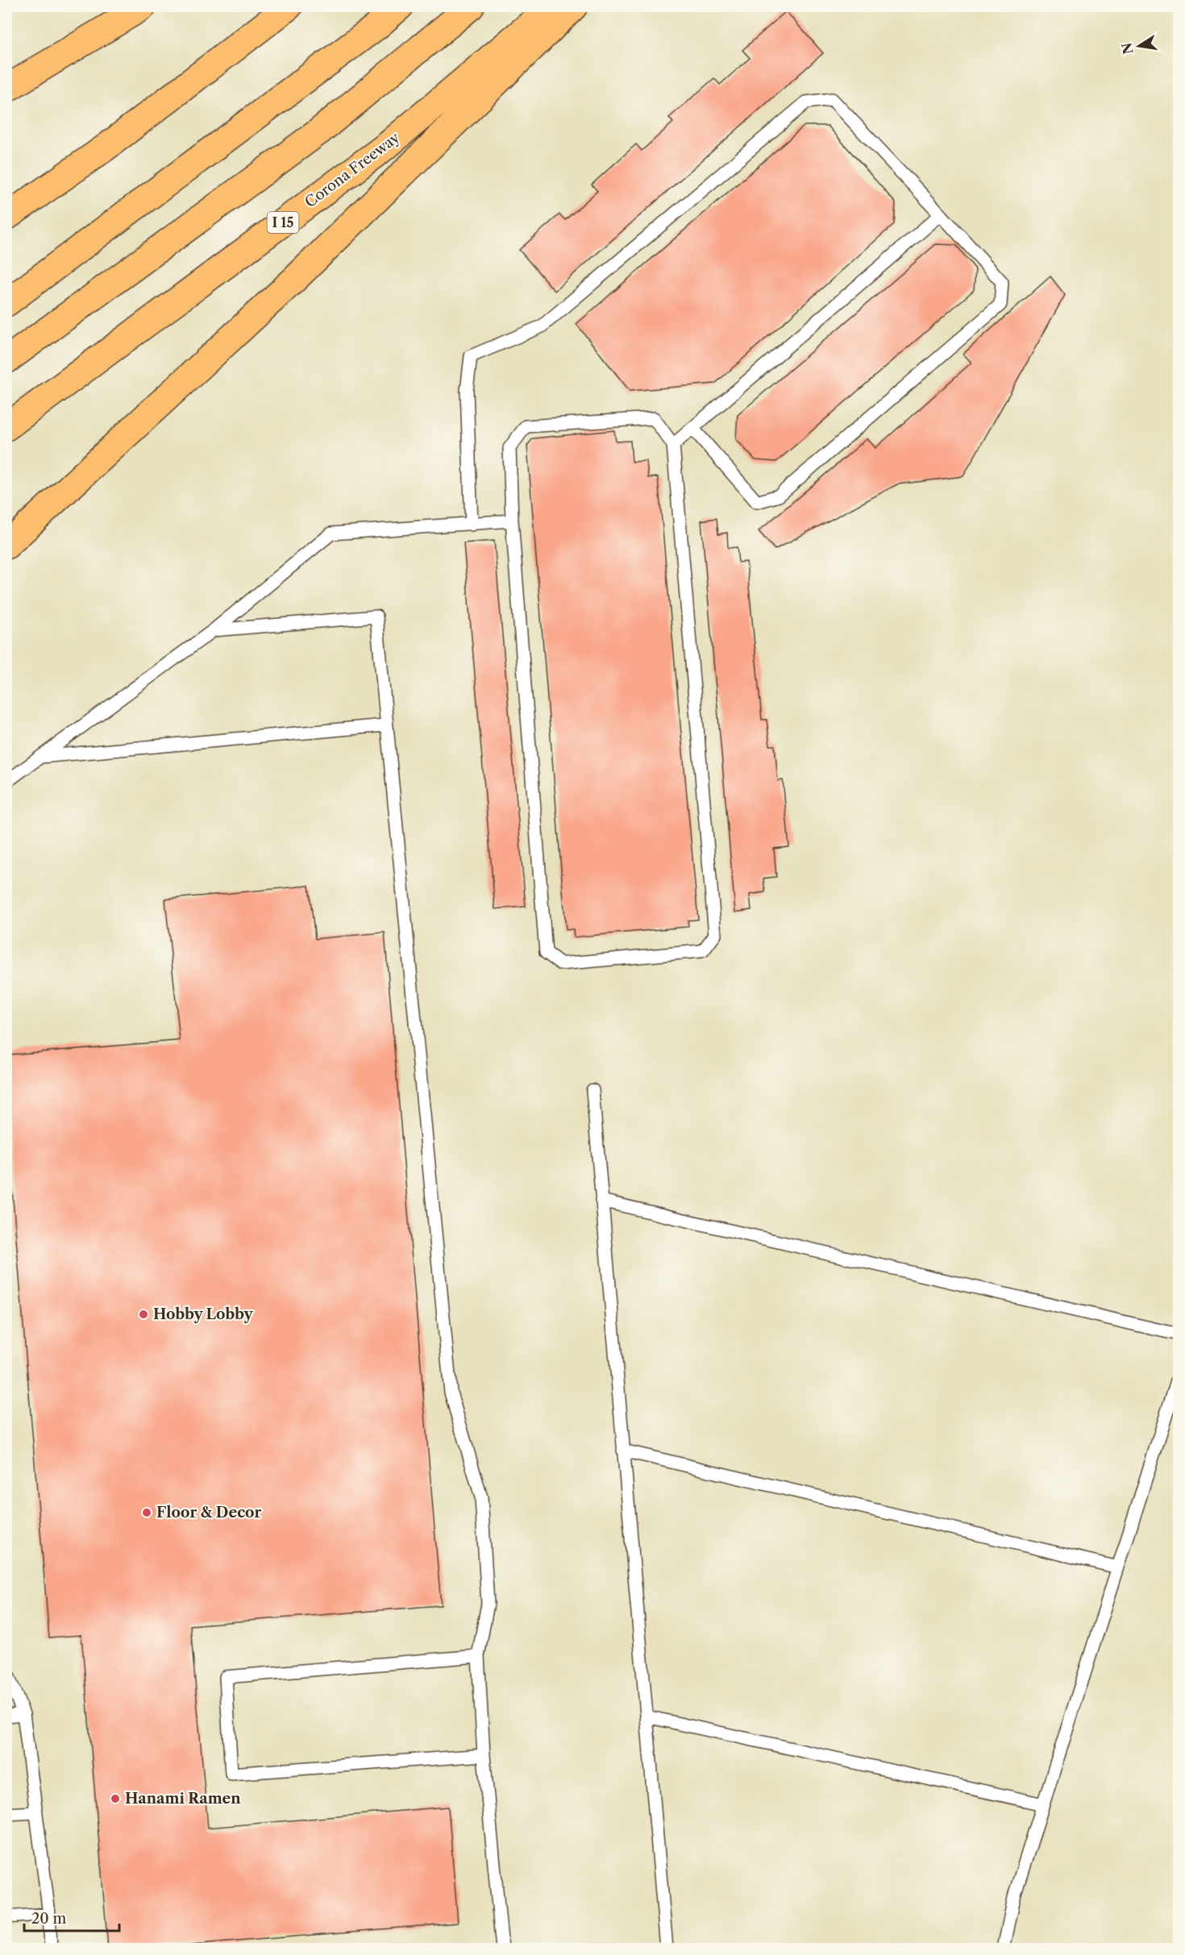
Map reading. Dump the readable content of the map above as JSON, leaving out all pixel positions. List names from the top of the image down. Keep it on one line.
{"streets":{"highway":["Corona Freeway","I 15"]},"places":["Hobby Lobby","Floor & Decor","Hanami Ramen"],"scale_bar":"20 m","north":"left"}
